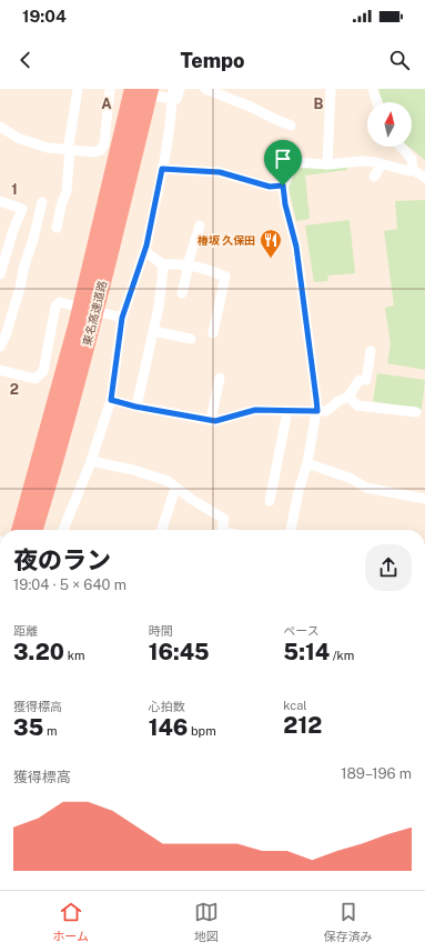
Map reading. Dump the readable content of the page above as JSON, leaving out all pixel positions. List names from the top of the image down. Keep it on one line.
{"streets":{"highway":["東名高速道路"]},"places":{"restaurant":["椿坂 久保田"]},"north":"top","page":{"status":"19:04","header":"Tempo","heading":["夜のラン","19:04 · 5 × 640 m"],"stats":[["距離","3.20 km"],["時間","16:45"],["ペース","5:14 /km"],["獲得標高","35 m"],["心拍数","146 bpm"],["kcal","212"]],"chart":["獲得標高","189–196 m"],"tabs":["ホーム","地図","保存済み"]},"grid":{"columns":["A","B"],"rows":["1","2"]}}
